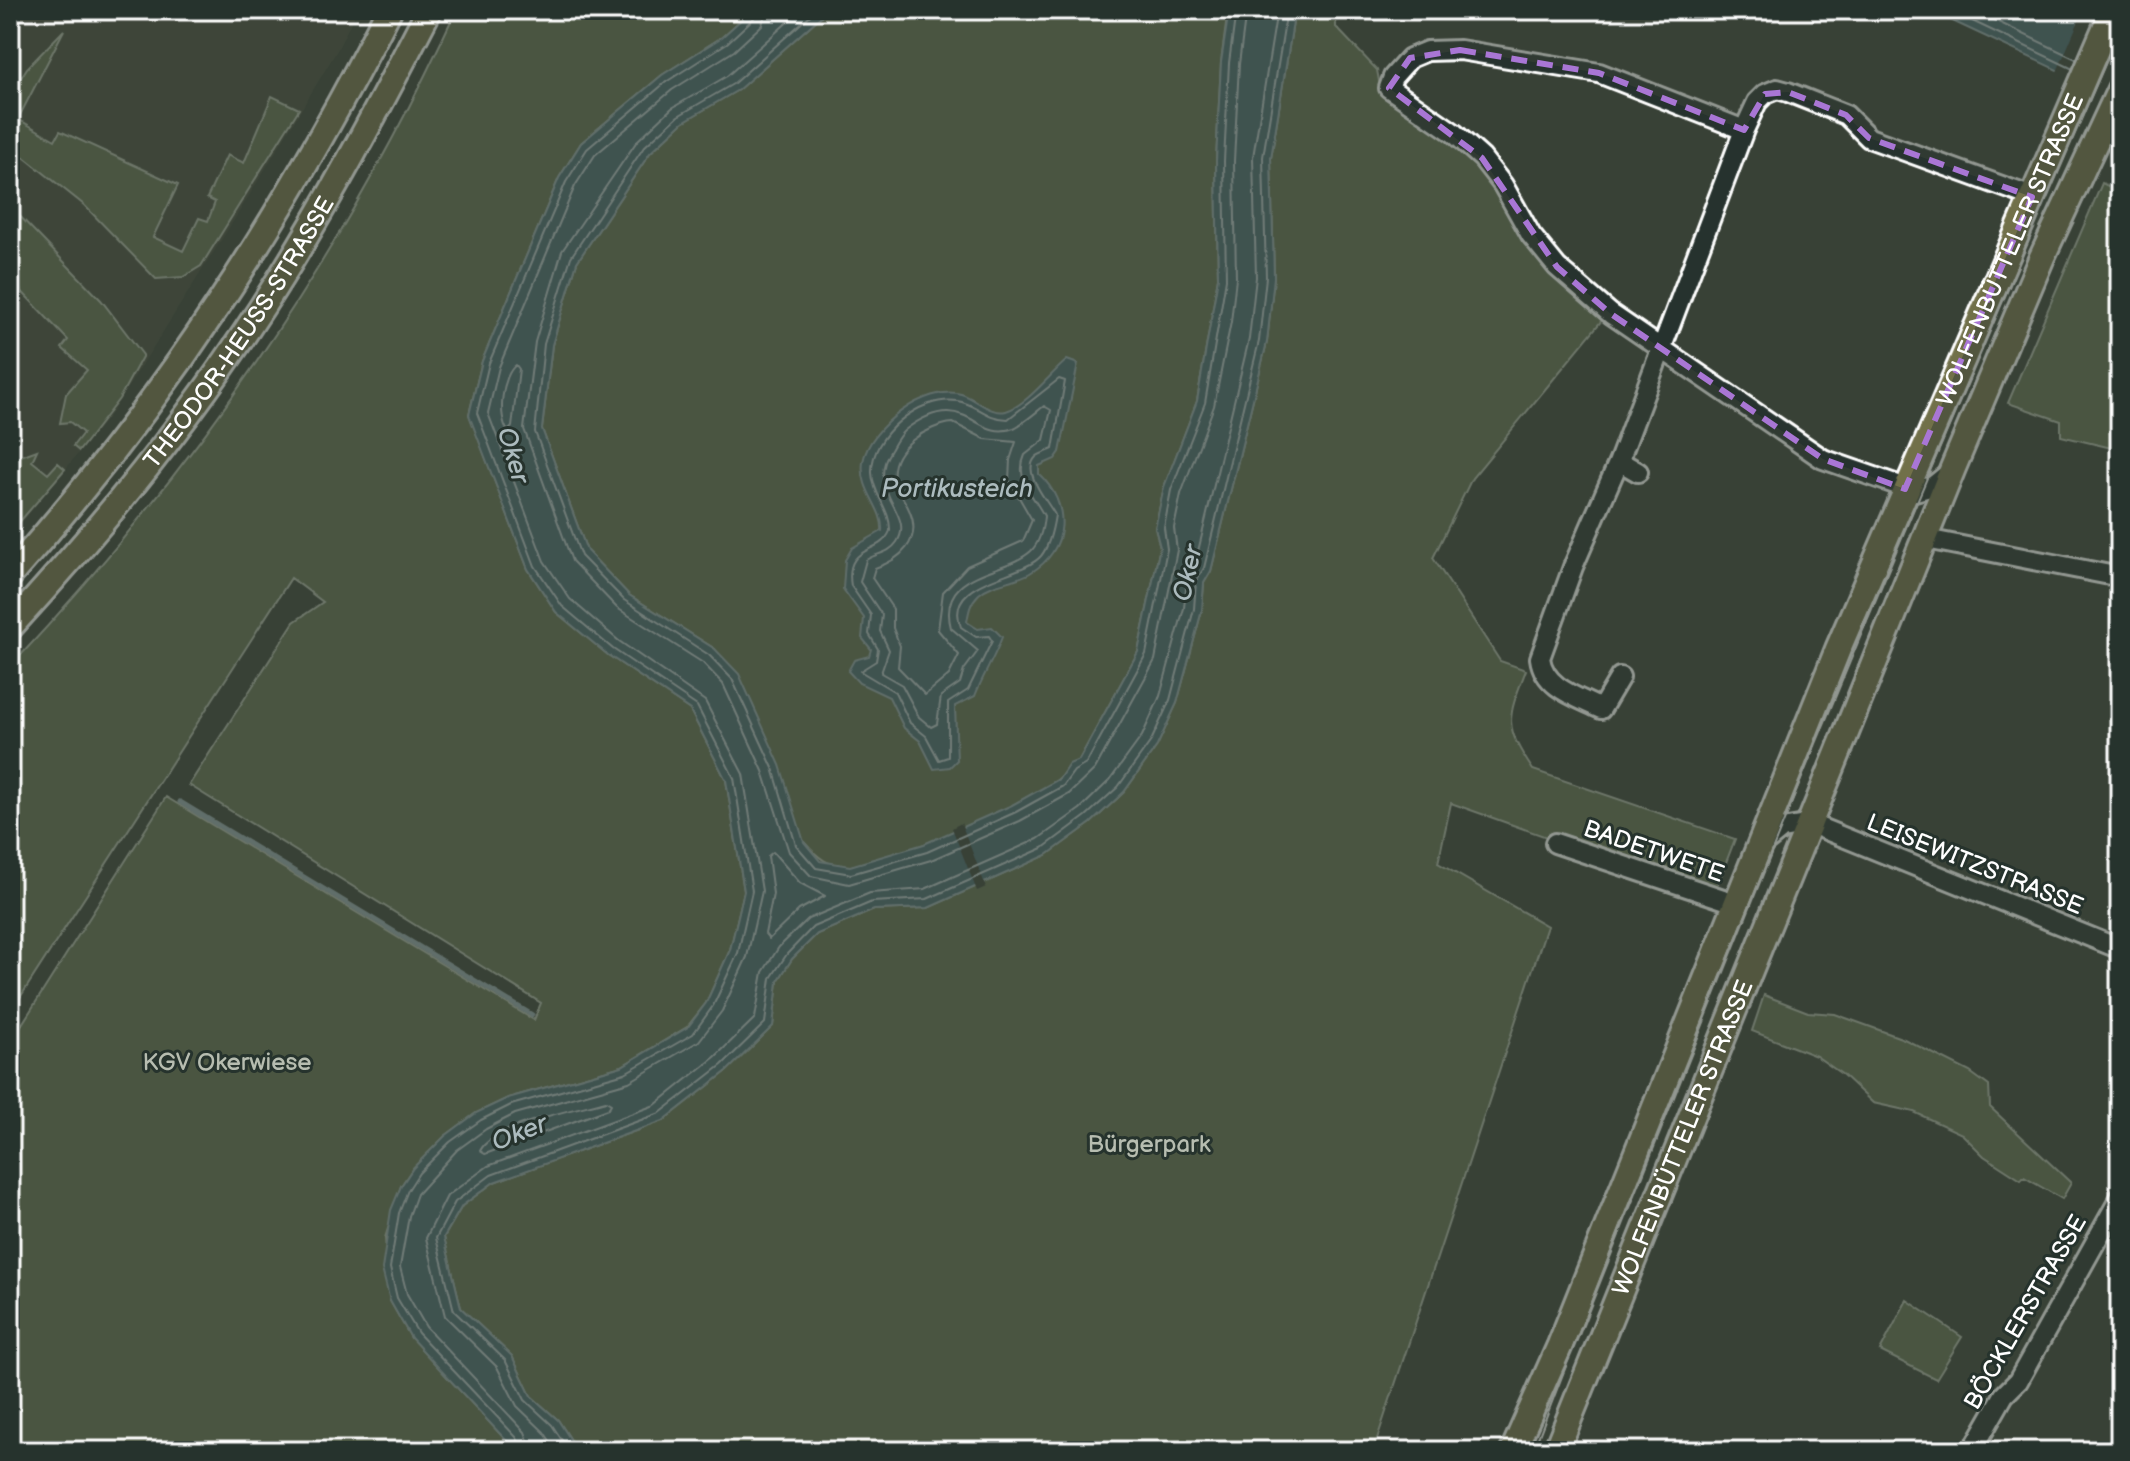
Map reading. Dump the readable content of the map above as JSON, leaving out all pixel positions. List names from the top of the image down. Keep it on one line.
{"streets":{"main road":["WOLFENBÜTTELER STRASSE","THEODOR-HEUSS-STRASSE"],"street":["BADETWETE","LEISEWITZSTRASSE","BÖCKLERSTRASSE"]},"crossings":[["WOLFENBÜTTELER STRASSE","BADETWETE"],["WOLFENBÜTTELER STRASSE","LEISEWITZSTRASSE"]],"water":["Oker","Portikusteich"],"parks":["KGV Okerwiese","Bürgerpark"]}
